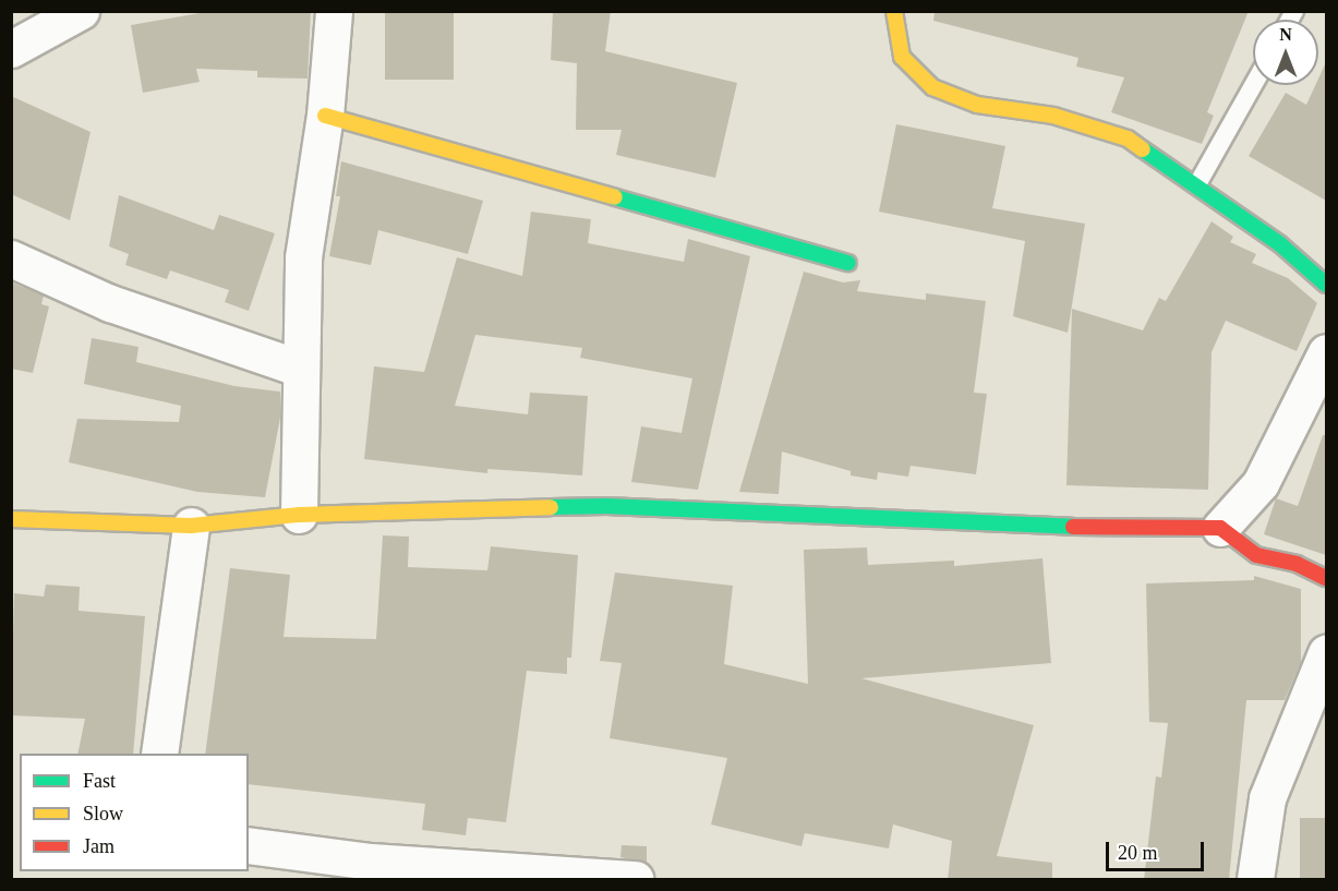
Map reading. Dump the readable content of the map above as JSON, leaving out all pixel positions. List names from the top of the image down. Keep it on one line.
{"legend":["Fast","Slow","Jam"],"scale_bar":"20 m","north":"top"}
